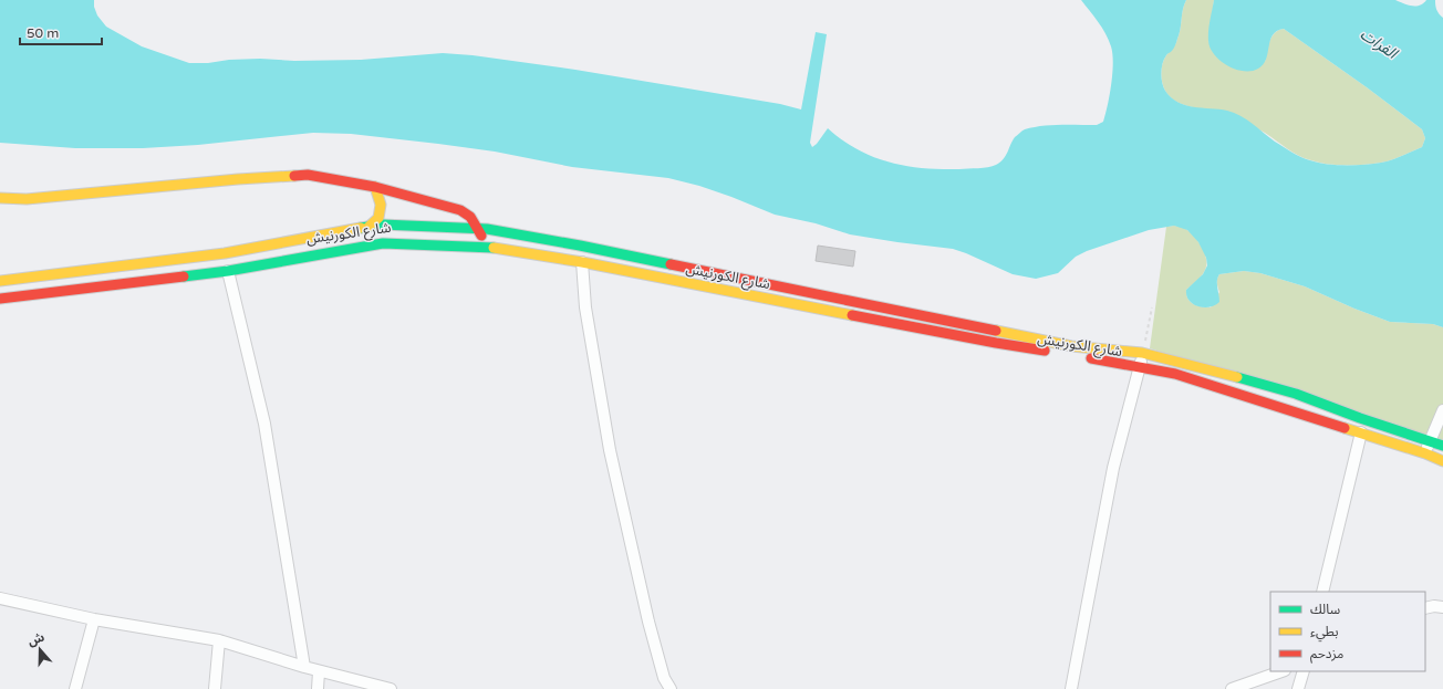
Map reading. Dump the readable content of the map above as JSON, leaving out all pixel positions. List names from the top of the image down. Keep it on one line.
{"streets":{"main road":["شارع الكورنيش"]},"water":["الفرات"],"legend":["سالك","بطيء","مزدحم"],"scale_bar":"50 m","north":"top"}
